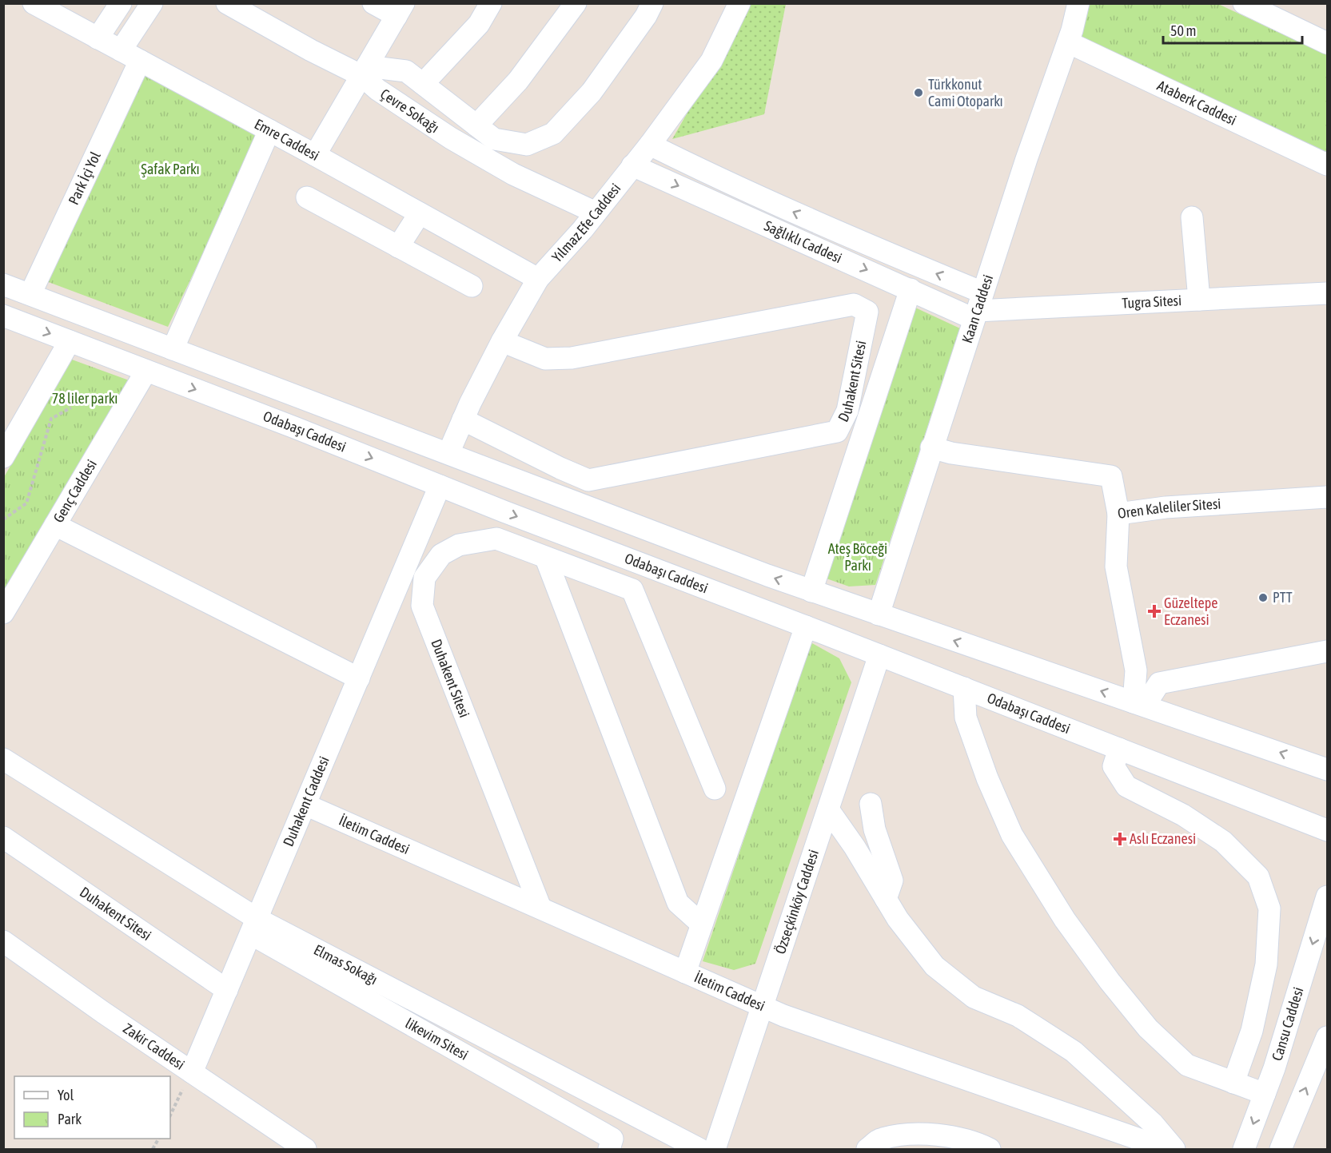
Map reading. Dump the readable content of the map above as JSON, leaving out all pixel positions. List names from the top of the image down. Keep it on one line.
{"streets":{"street":["Ataberk Caddesi","Çevre Sokağı","Emre Caddesi","Park İçi Yol","Yılmaz Efe Caddesi","Sağlıklı Caddesi","Tugra Sitesi","Kaan Caddesi","Duhakent Sitesi","Odabaşı Caddesi","Genç Caddesi","Oren Kaleliler Sitesi","Duhakent Caddesi","İletim Caddesi","Özseçkinköy Caddesi","Elmas Sokağı","Cansu Caddesi","likevim Sitesi","Zakir Caddesi"]},"crossings":[["Ataberk Caddesi","Kaan Caddesi"],["Çevre Sokağı","Yılmaz Efe Caddesi"],["Emre Caddesi","Park İçi Yol"],["Emre Caddesi","Yılmaz Efe Caddesi"],["Park İçi Yol","Odabaşı Caddesi"],["Yılmaz Efe Caddesi","Sağlıklı Caddesi"],["Yılmaz Efe Caddesi","Duhakent Sitesi"],["Yılmaz Efe Caddesi","Odabaşı Caddesi"],["Sağlıklı Caddesi","Tugra Sitesi"],["Sağlıklı Caddesi","Kaan Caddesi"],["Tugra Sitesi","Kaan Caddesi"],["Kaan Caddesi","Odabaşı Caddesi"],["Kaan Caddesi","Oren Kaleliler Sitesi"],["Duhakent Sitesi","Duhakent Caddesi"],["Duhakent Sitesi","İletim Caddesi"],["Odabaşı Caddesi","Genç Caddesi"],["Odabaşı Caddesi","Duhakent Caddesi"],["Odabaşı Caddesi","Özseçkinköy Caddesi"],["Duhakent Caddesi","İletim Caddesi"],["Duhakent Caddesi","Elmas Sokağı"],["Duhakent Caddesi","likevim Sitesi"],["Duhakent Caddesi","Zakir Caddesi"],["İletim Caddesi","Özseçkinköy Caddesi"],["Elmas Sokağı","likevim Sitesi"]],"parks":["Şafak Parkı","78 liler parkı","Ateş Böceği Parkı"],"places":{"other":["Türkkonut Cami Otoparkı","PTT"],"health":["Güzeltepe Eczanesi","Aslı Eczanesi"]},"legend":["Yol","Park"],"scale_bar":"50 m"}
